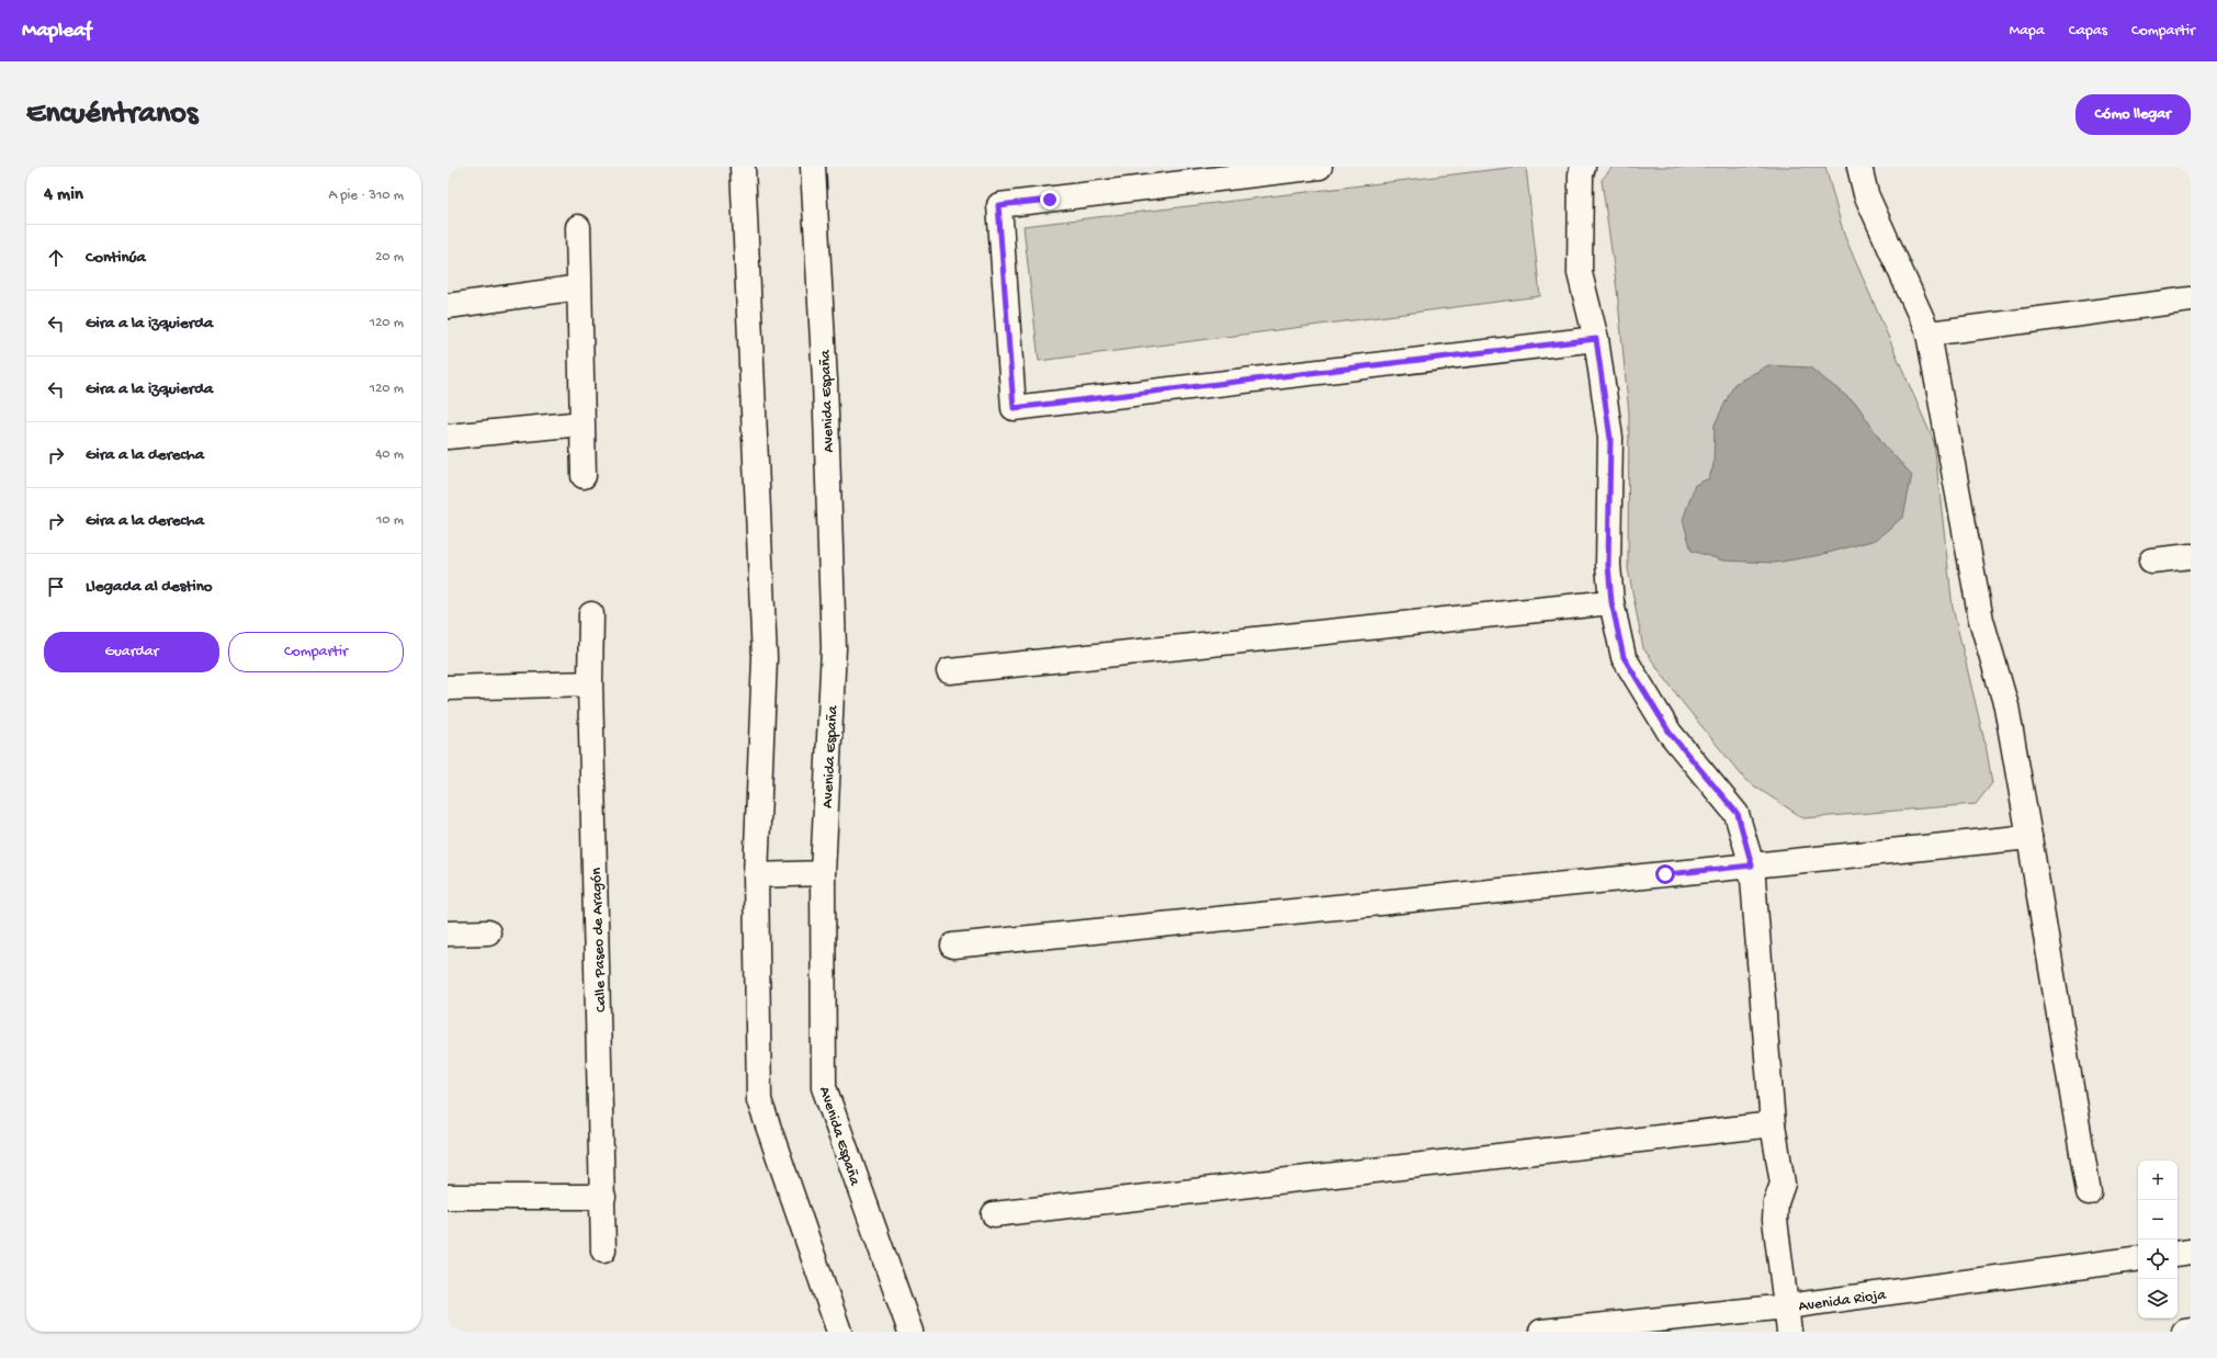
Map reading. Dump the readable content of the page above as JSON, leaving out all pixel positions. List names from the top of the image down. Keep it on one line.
{"streets":{"street":["Avenida España","Calle Paseo de Aragón","Avenida Rioja"]},"page":{"header":"Mapleaf","nav":["Mapa","Capas","Compartir"],"buttons":["Cómo llegar",["Guardar","Compartir"]],"title":"Encuéntranos","heading":["4 min","A pie · 310 m"],"list":[["Continúa","20 m"],["Gira a la izquierda","120 m"],["Gira a la izquierda","120 m"],["Gira a la derecha","40 m"],["Gira a la derecha","10 m"],"Llegada al destino"],"map_buttons":["+","−"]}}
